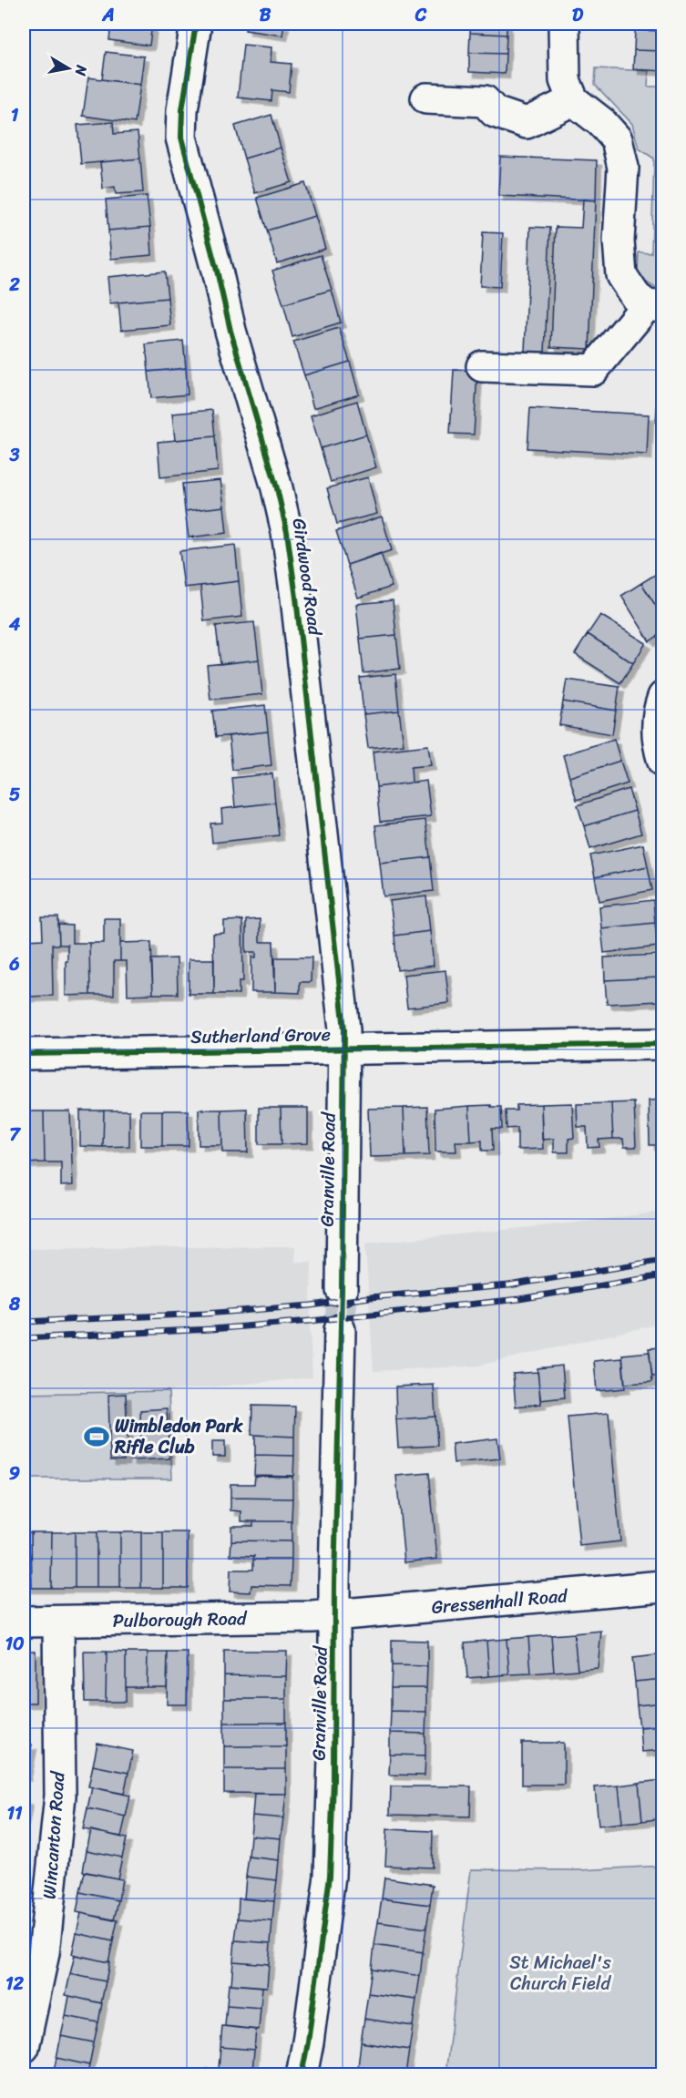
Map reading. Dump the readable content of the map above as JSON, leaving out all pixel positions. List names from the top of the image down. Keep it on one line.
{"streets":{"street":["Girdwood Road","Sutherland Grove","Granville Road","Gressenhall Road","Pulborough Road","Wincanton Road"]},"crossings":[["Girdwood Road","Sutherland Grove"],["Girdwood Road","Granville Road"],["Sutherland Grove","Granville Road"],["Granville Road","Gressenhall Road"],["Granville Road","Pulborough Road"],["Gressenhall Road","Pulborough Road"],["Pulborough Road","Wincanton Road"]],"parks":["St Michael's Church Field"],"places":{"sports":["Wimbledon Park Rifle Club"]},"north":"right","grid":{"columns":["A","B","C","D"],"rows":["1","2","3","4","5","6","7","8","9","10","11","12"]}}
